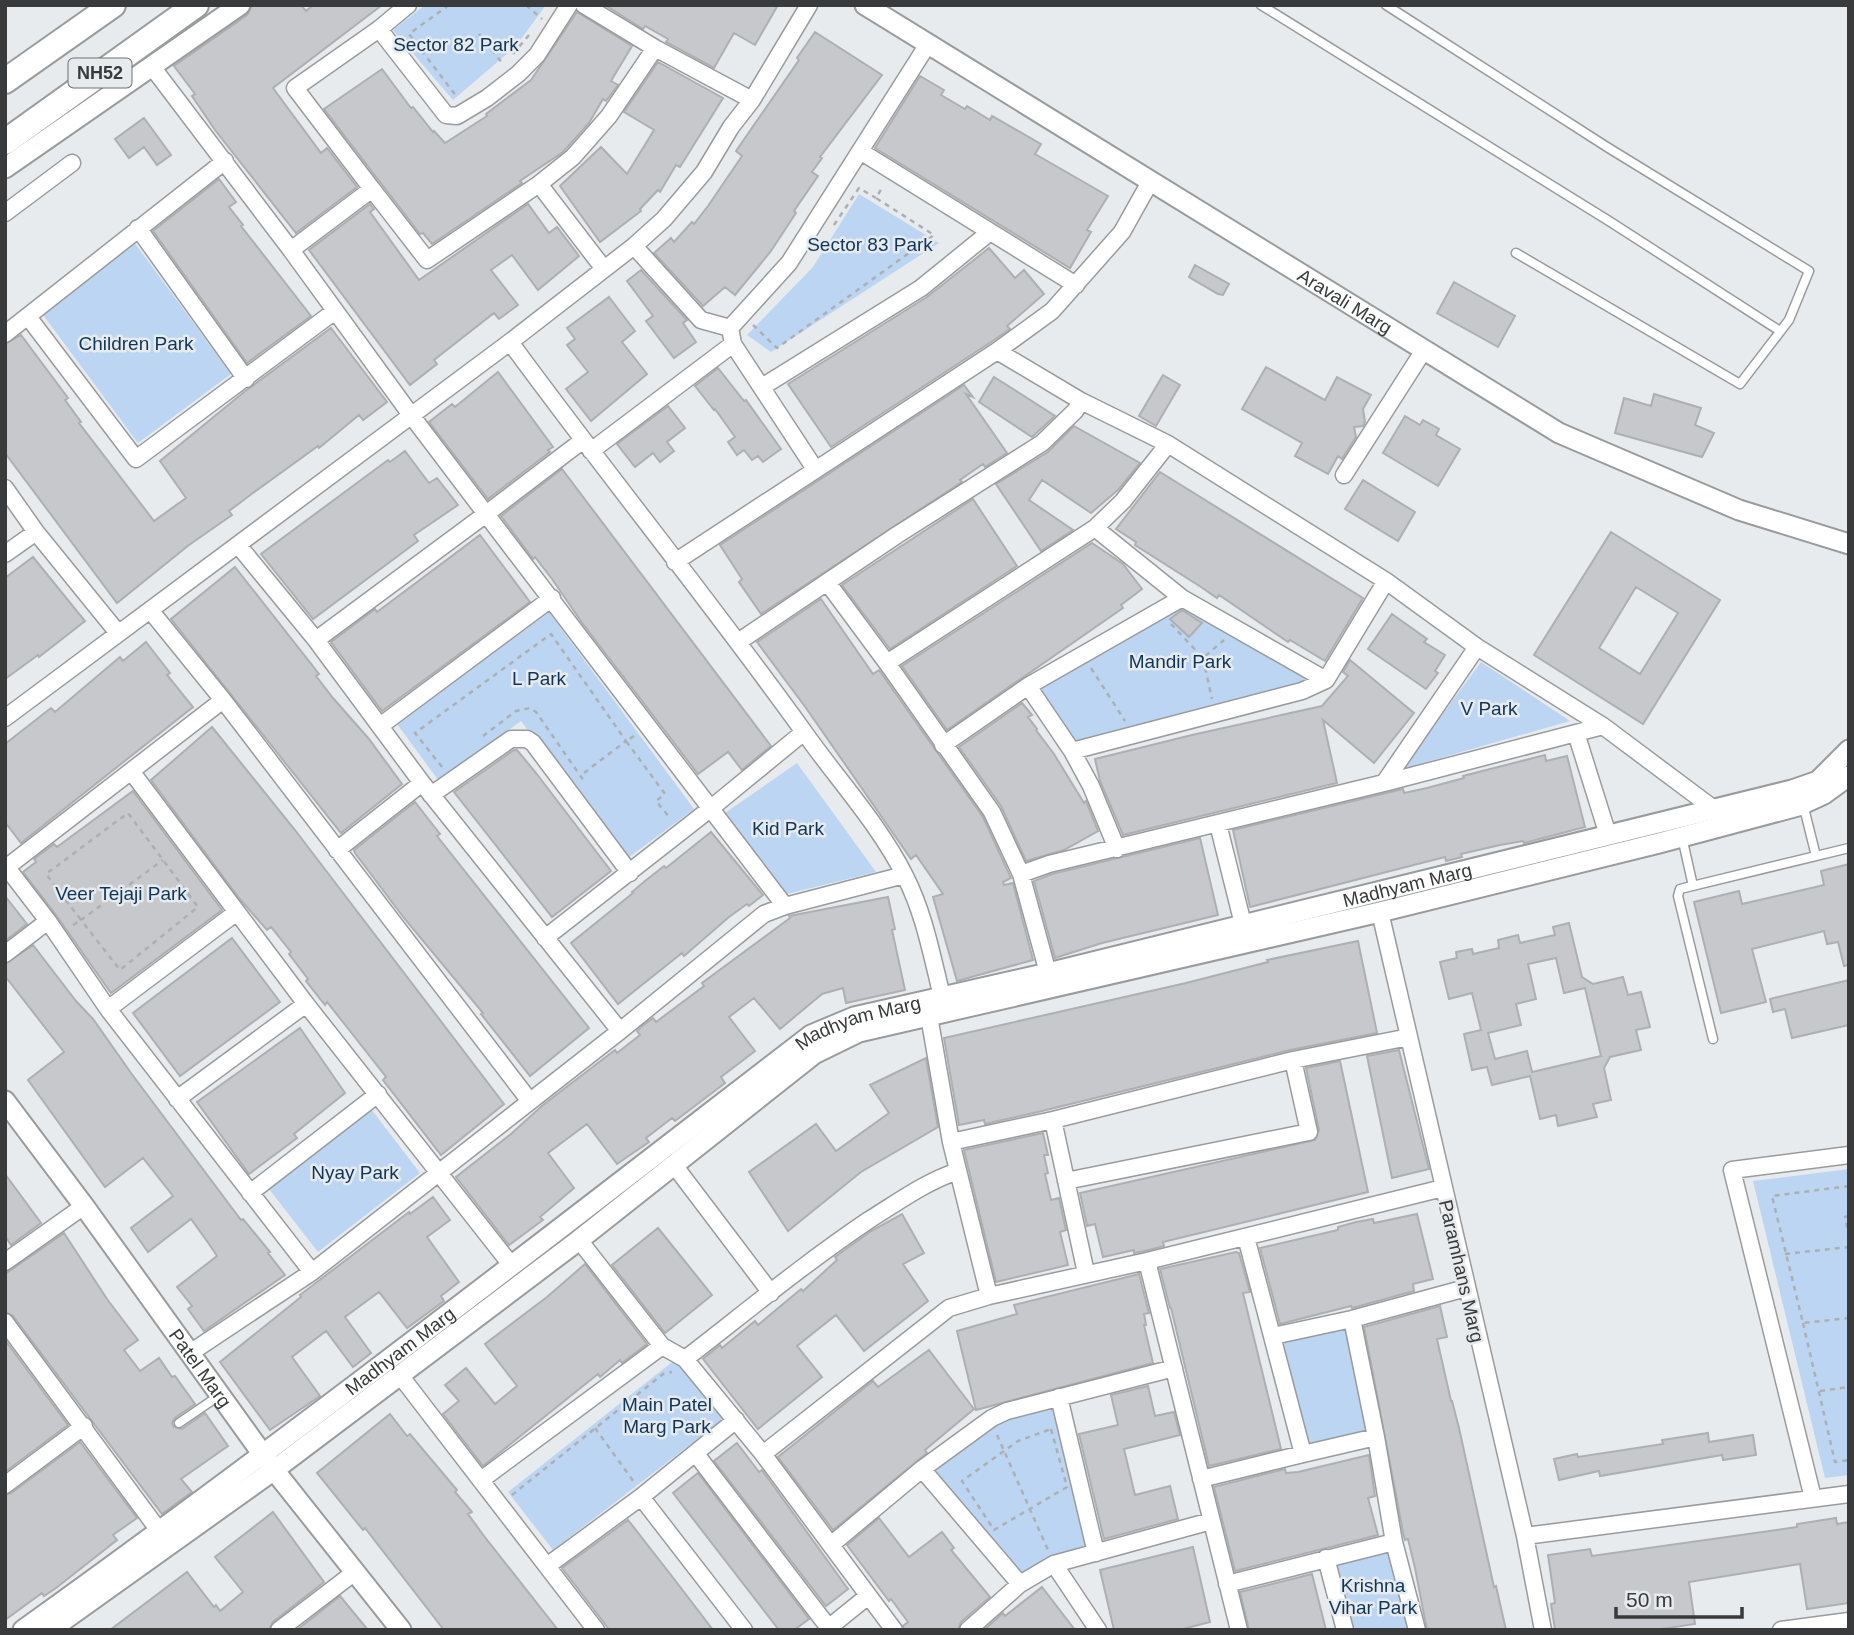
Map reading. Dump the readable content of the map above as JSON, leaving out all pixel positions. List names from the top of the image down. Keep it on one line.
{"streets":{"highway":["NH52"],"street":["Aravali Marg","Madhyam Marg","Paramhans Marg","Patel Marg"]},"crossings":[["Madhyam Marg","Paramhans Marg"],["Madhyam Marg","Patel Marg"]],"parks":["Sector 82 Park","Sector 83 Park","Children Park","Mandir Park","L Park","V Park","Kid Park","Veer Tejaji Park","Nyay Park","Main Patel Marg Park","Krishna Vihar Park"],"scale_bar":"50 m"}
